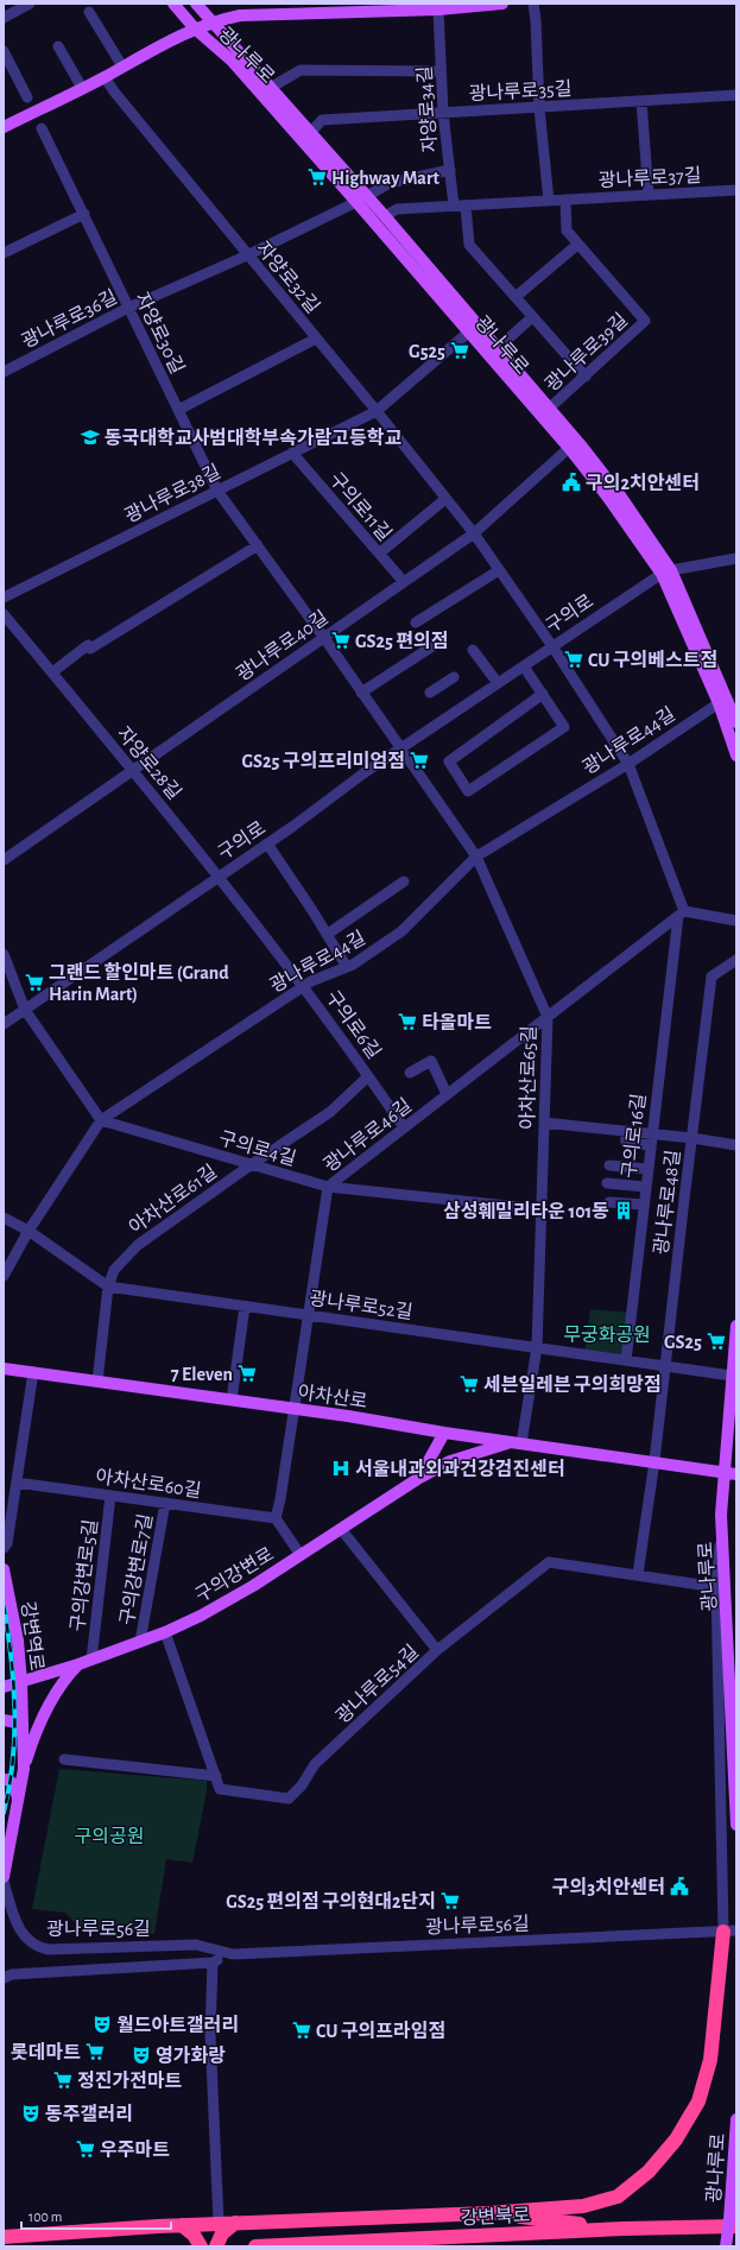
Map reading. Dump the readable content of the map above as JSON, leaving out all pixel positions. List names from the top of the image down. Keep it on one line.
{"streets":{"highway":["강변북로"],"main road":["광나루로","아차산로","구의강변로","강변역로"],"street":["광나루로35길","자양로34길","광나루로37길","자양로32길","광나루로36길","자양로30길","광나루로39길","광나루로38길","구의로11길","구의로","광나루로40길","광나루로44길","자양로28길","구의로6길","아차산로65길","광나루로46길","구의로16길","구의로4길","아차산로61길","광나루로48길","광나루로52길","아차산로60길","구의강변로7길","구의강변로5길","광나루로54길","광나루로56길"]},"crossings":[["광나루로","광나루로35길"],["광나루로","자양로34길"],["광나루로","광나루로37길"],["광나루로","광나루로36길"],["광나루로","광나루로39길"],["광나루로","광나루로38길"],["광나루로","구의로"],["광나루로","광나루로40길"],["광나루로","광나루로44길"],["광나루로","광나루로52길"],["광나루로","아차산로"],["광나루로","강변북로"],["광나루로35길","자양로34길"],["자양로34길","광나루로37길"],["자양로32길","광나루로36길"],["자양로32길","광나루로38길"],["자양로32길","구의로"],["자양로32길","광나루로40길"],["자양로32길","구의로16길"],["광나루로36길","자양로30길"],["자양로30길","광나루로38길"],["자양로30길","구의로"],["자양로30길","광나루로40길"],["자양로30길","아차산로65길"],["광나루로38길","구의로11길"],["구의로11길","광나루로40길"],["구의로","자양로28길"],["구의로","구의로6길"],["구의로","아차산로65길"],["구의로","구의로16길"],["광나루로40길","자양로28길"],["광나루로44길","구의로6길"],["광나루로44길","아차산로65길"],["광나루로44길","구의로16길"],["광나루로44길","구의로4길"],["광나루로44길","광나루로52길"],["자양로28길","구의로6길"],["구의로6길","광나루로46길"],["구의로6길","아차산로61길"],["아차산로65길","광나루로46길"],["아차산로65길","구의로4길"],["아차산로65길","광나루로52길"],["아차산로65길","아차산로"],["광나루로46길","구의로16길"],["광나루로46길","구의로4길"],["광나루로46길","광나루로52길"],["광나루로46길","아차산로"],["광나루로46길","아차산로60길"],["구의로16길","광나루로52길"],["구의로4길","아차산로61길"],["아차산로61길","광나루로52길"],["아차산로61길","아차산로"],["광나루로48길","광나루로52길"],["광나루로48길","아차산로"],["아차산로","구의강변로"],["아차산로60길","구의강변로7길"],["아차산로60길","구의강변로5길"],["구의강변로7길","구의강변로"],["구의강변로","구의강변로5길"],["구의강변로","강변역로"],["구의강변로","광나루로54길"]],"parks":["무궁화공원","구의공원"],"places":{"supermarket":["Highway Mart","G525","GS25 편의점","CU 구의베스트점","GS25 구의프리미엄점","그랜드 할인마트 (Grand Harin Mart)","타올마트","GS25","7 Eleven","세븐일레븐 구의희망점","GS25 편의점 구의현대2단지","CU 구의프라임점","롯데마트","정진가전마트","우주마트"],"school or university":["동국대학교사범대학부속가람고등학교"],"public building":["구의2치안센터","구의3치안센터"],"building":["삼성훼밀리타운 101동"],"hospital":["서울내과외과건강검진센터"],"theatre":["월드아트갤러리","영가화랑","동주갤러리"]},"scale_bar":"100 m"}
